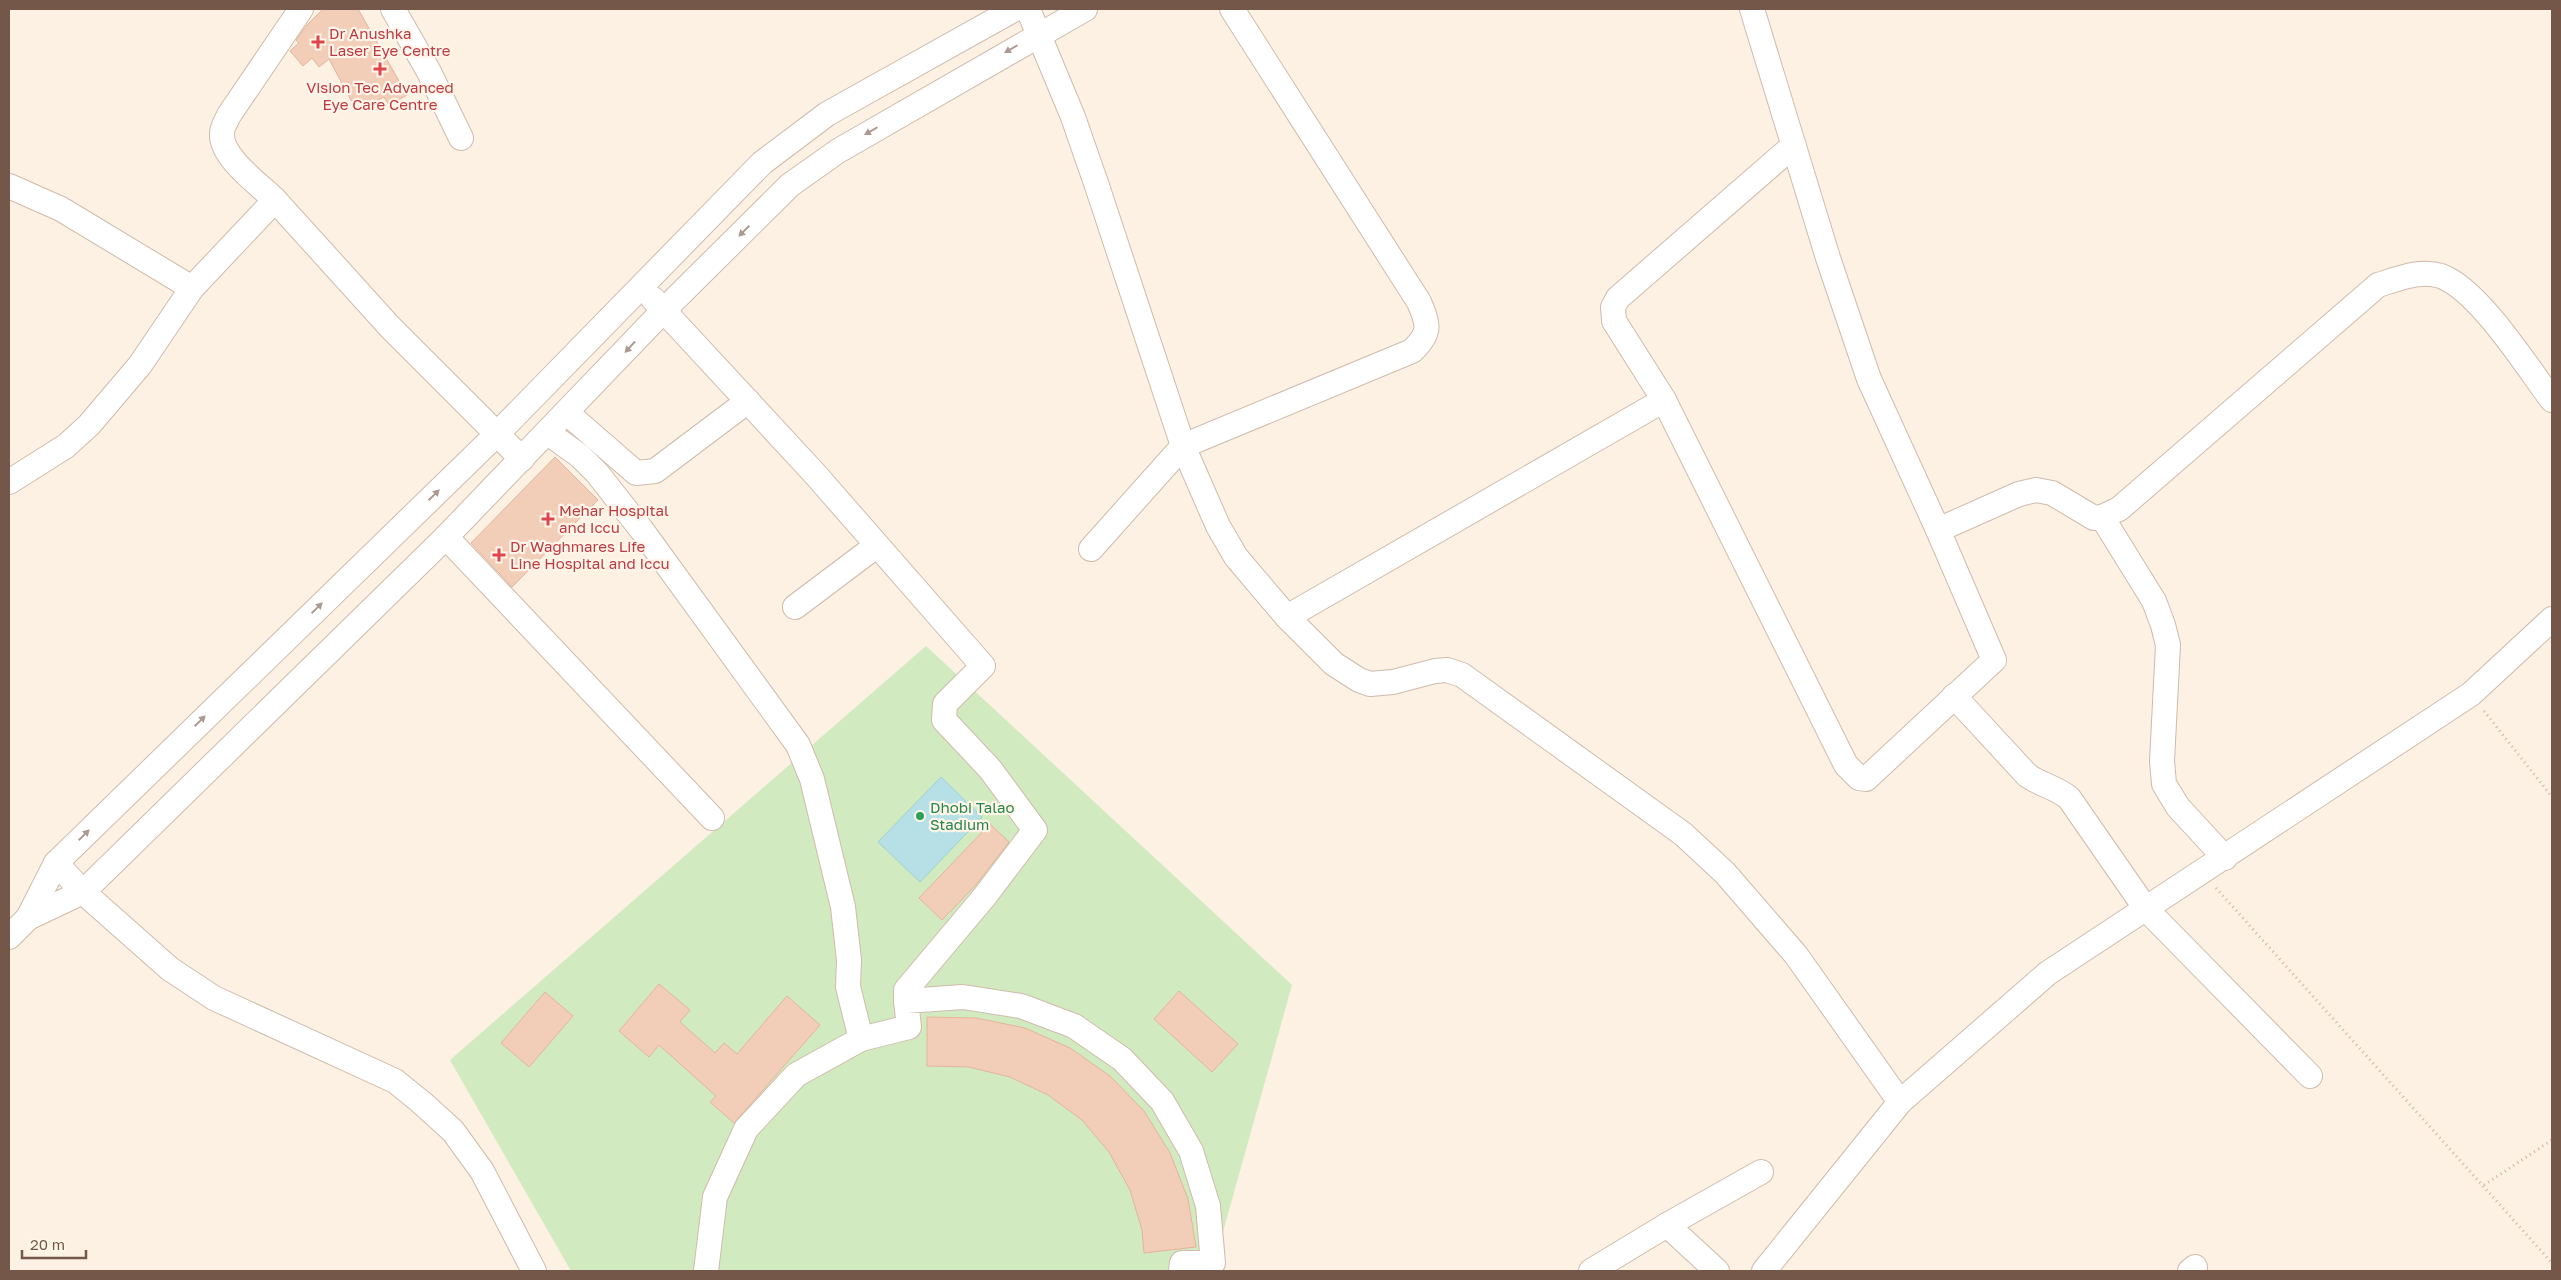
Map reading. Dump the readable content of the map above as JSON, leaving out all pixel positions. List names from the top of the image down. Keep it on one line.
{"places":{"health":["Dr Anushka Laser Eye Centre","Vision Tec Advanced Eye Care Centre","Mehar Hospital and Iccu","Dr Waghmares Life Line Hospital and Iccu"],"other":["Dhobi Talao Stadium"]},"scale_bar":"20 m"}
